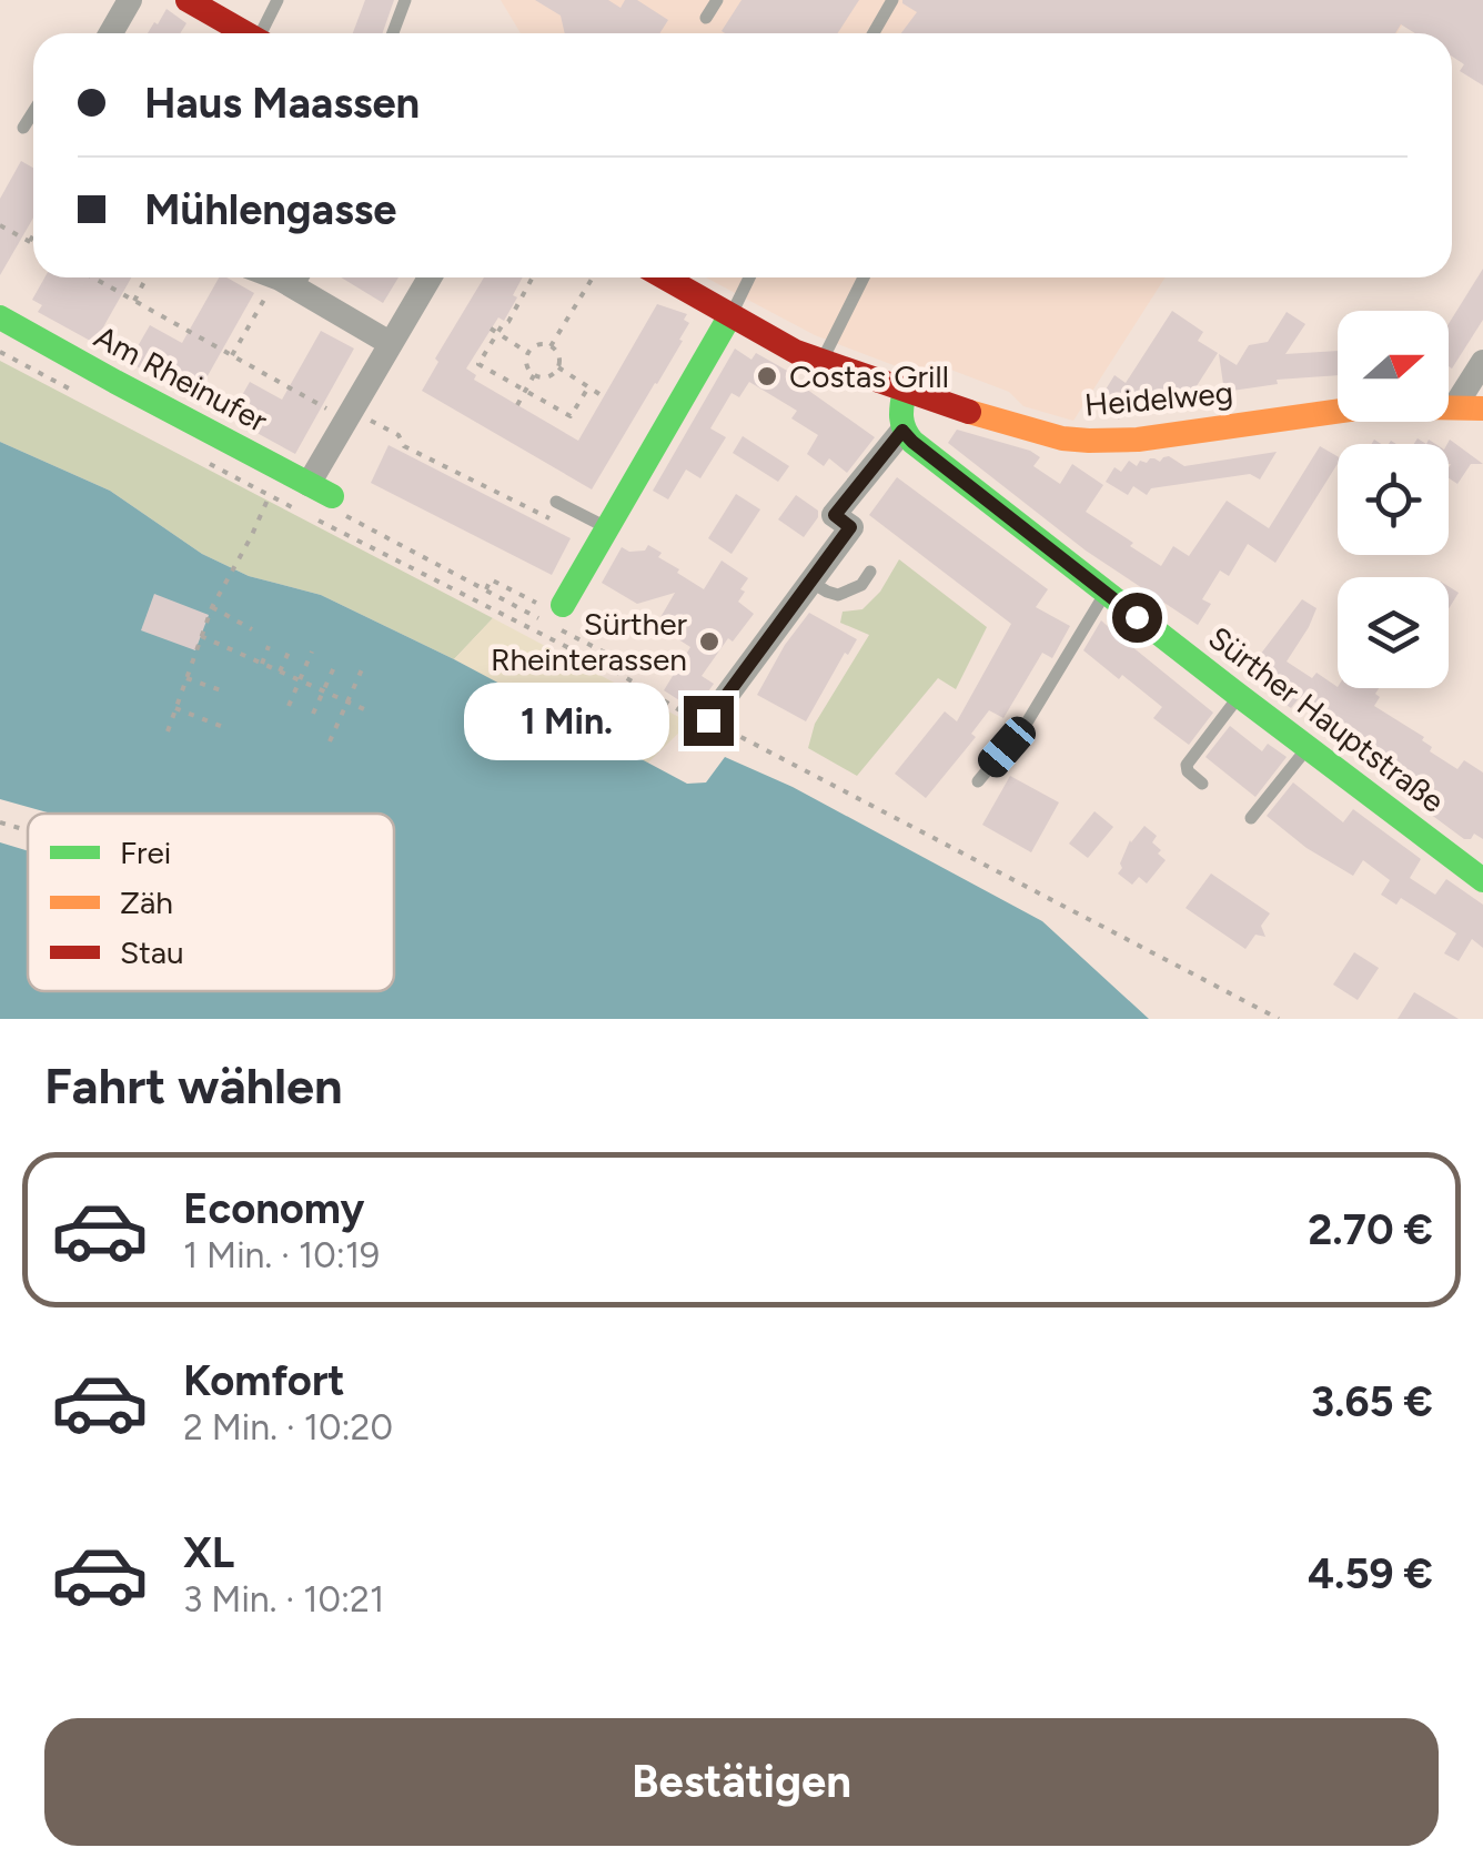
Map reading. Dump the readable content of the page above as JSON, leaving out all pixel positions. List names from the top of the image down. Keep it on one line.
{"streets":{"street":["Am Rheinufer","Heidelweg","Sürther Hauptstraße"]},"places":["Costas Grill","Sürther Rheinterassen"],"legend":["Frei","Zäh","Stau"],"north":"right","page":{"banner":["Haus Maassen","Mühlengasse"],"bubble":"1 Min.","heading":"Fahrt wählen","list":[{"name":"Economy","note":"1 Min. · 10:19","value":"2.70 €"},{"name":"Komfort","note":"2 Min. · 10:20","value":"3.65 €"},{"name":"XL","note":"3 Min. · 10:21","value":"4.59 €"}],"buttons":"Bestätigen"}}
